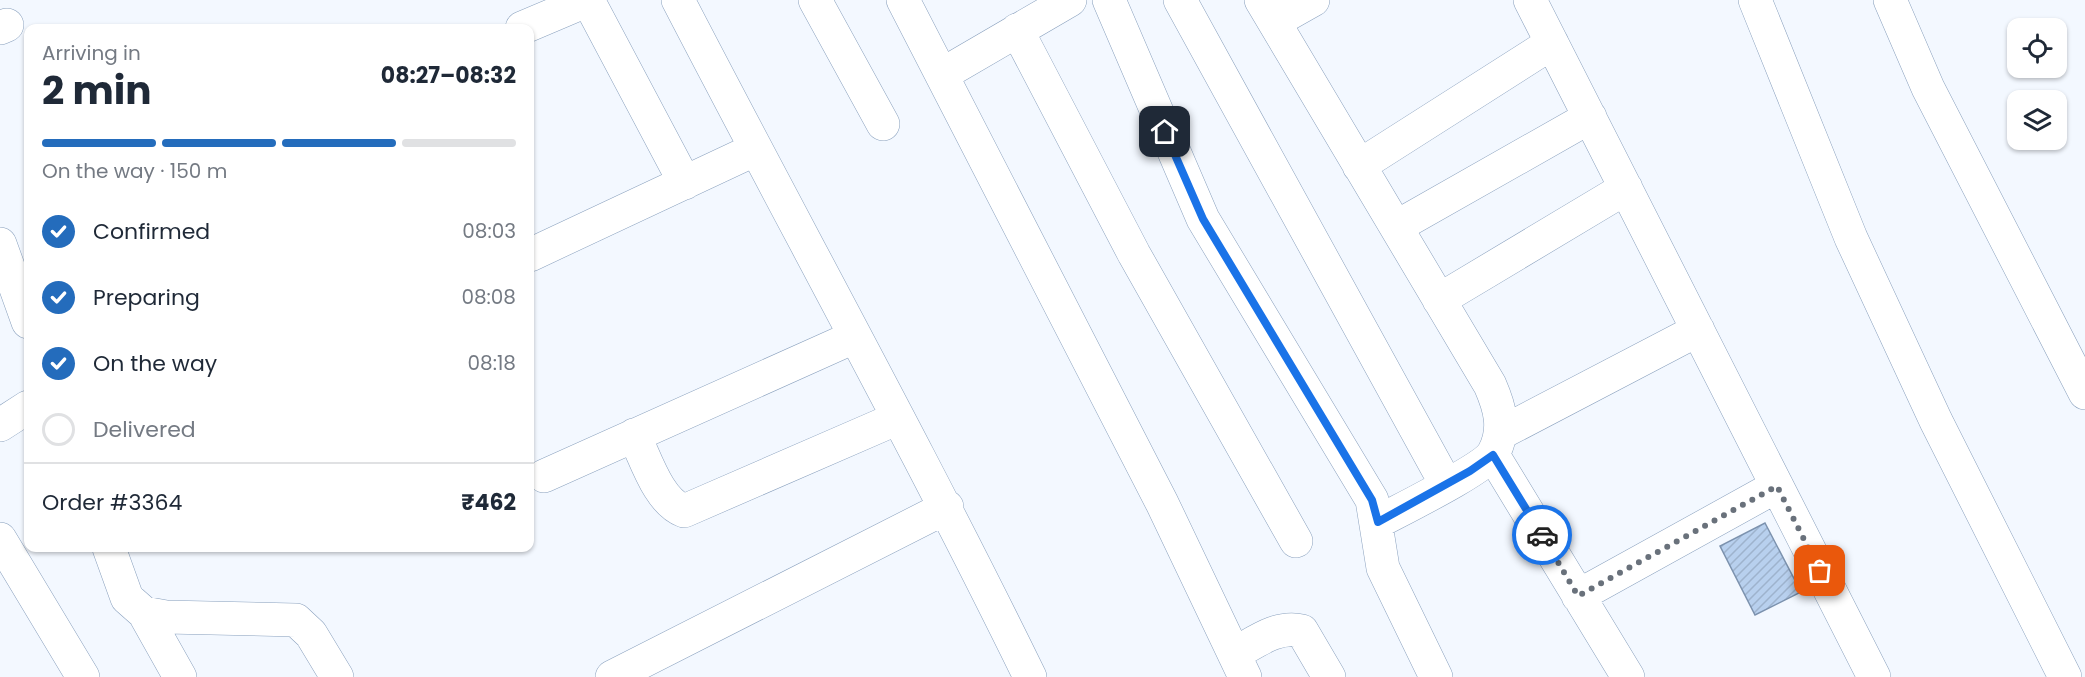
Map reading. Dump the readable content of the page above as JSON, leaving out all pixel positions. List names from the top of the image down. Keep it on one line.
{"page":{"heading":["2 min","Arriving in","08:27–08:32"],"panel":["Order #3364","₹462"],"bar":"On the way · 150 m","list":[["Confirmed","08:03"],["Preparing","08:08"],["On the way","08:18"],"Delivered"]}}
